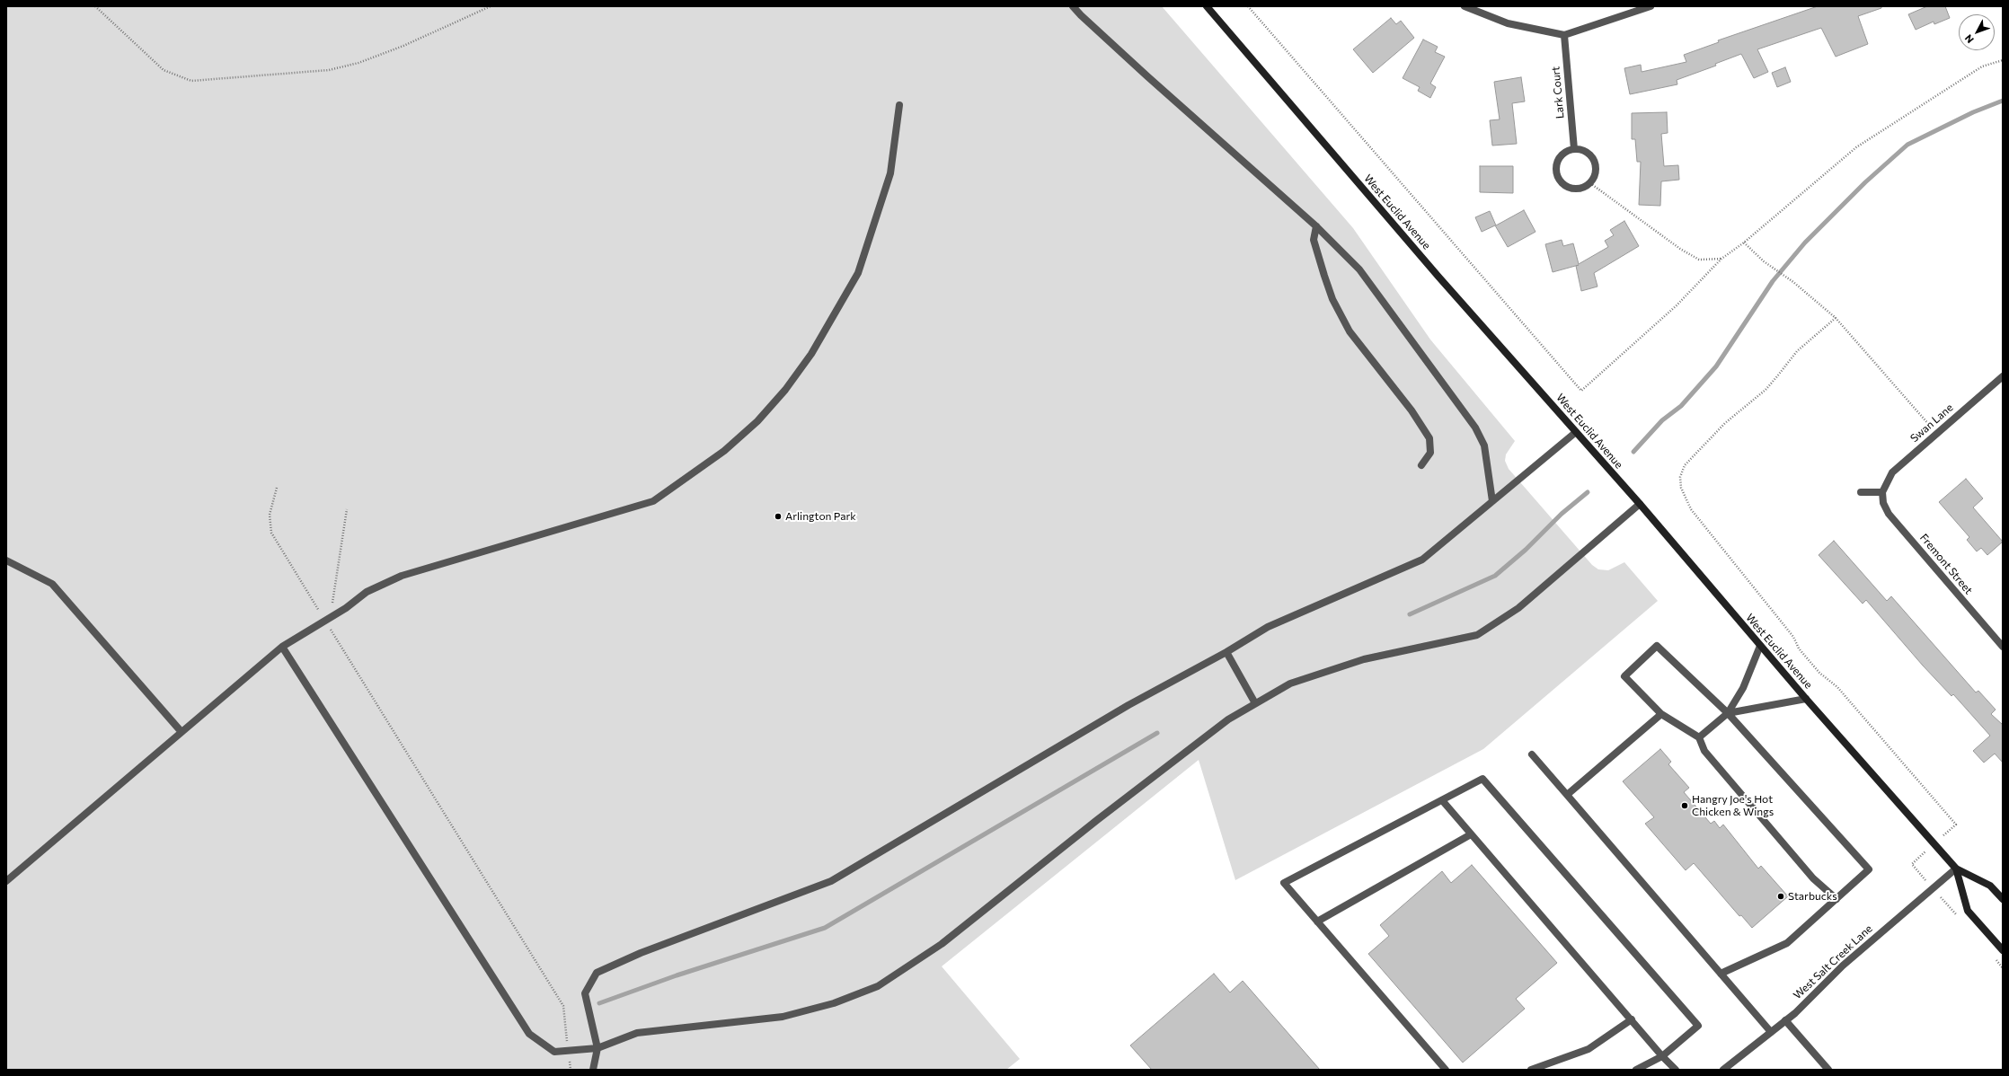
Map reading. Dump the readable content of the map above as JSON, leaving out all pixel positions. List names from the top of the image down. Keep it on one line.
{"streets":{"main road":["West Euclid Avenue"],"street":["Lark Court","Swan Lane","Fremont Street","West Salt Creek Lane"]},"crossings":[["West Euclid Avenue","West Salt Creek Lane"],["Swan Lane","Fremont Street"]],"places":["Arlington Park","Hangry Joe's Hot Chicken & Wings","Starbucks"],"north":"bottom left"}
